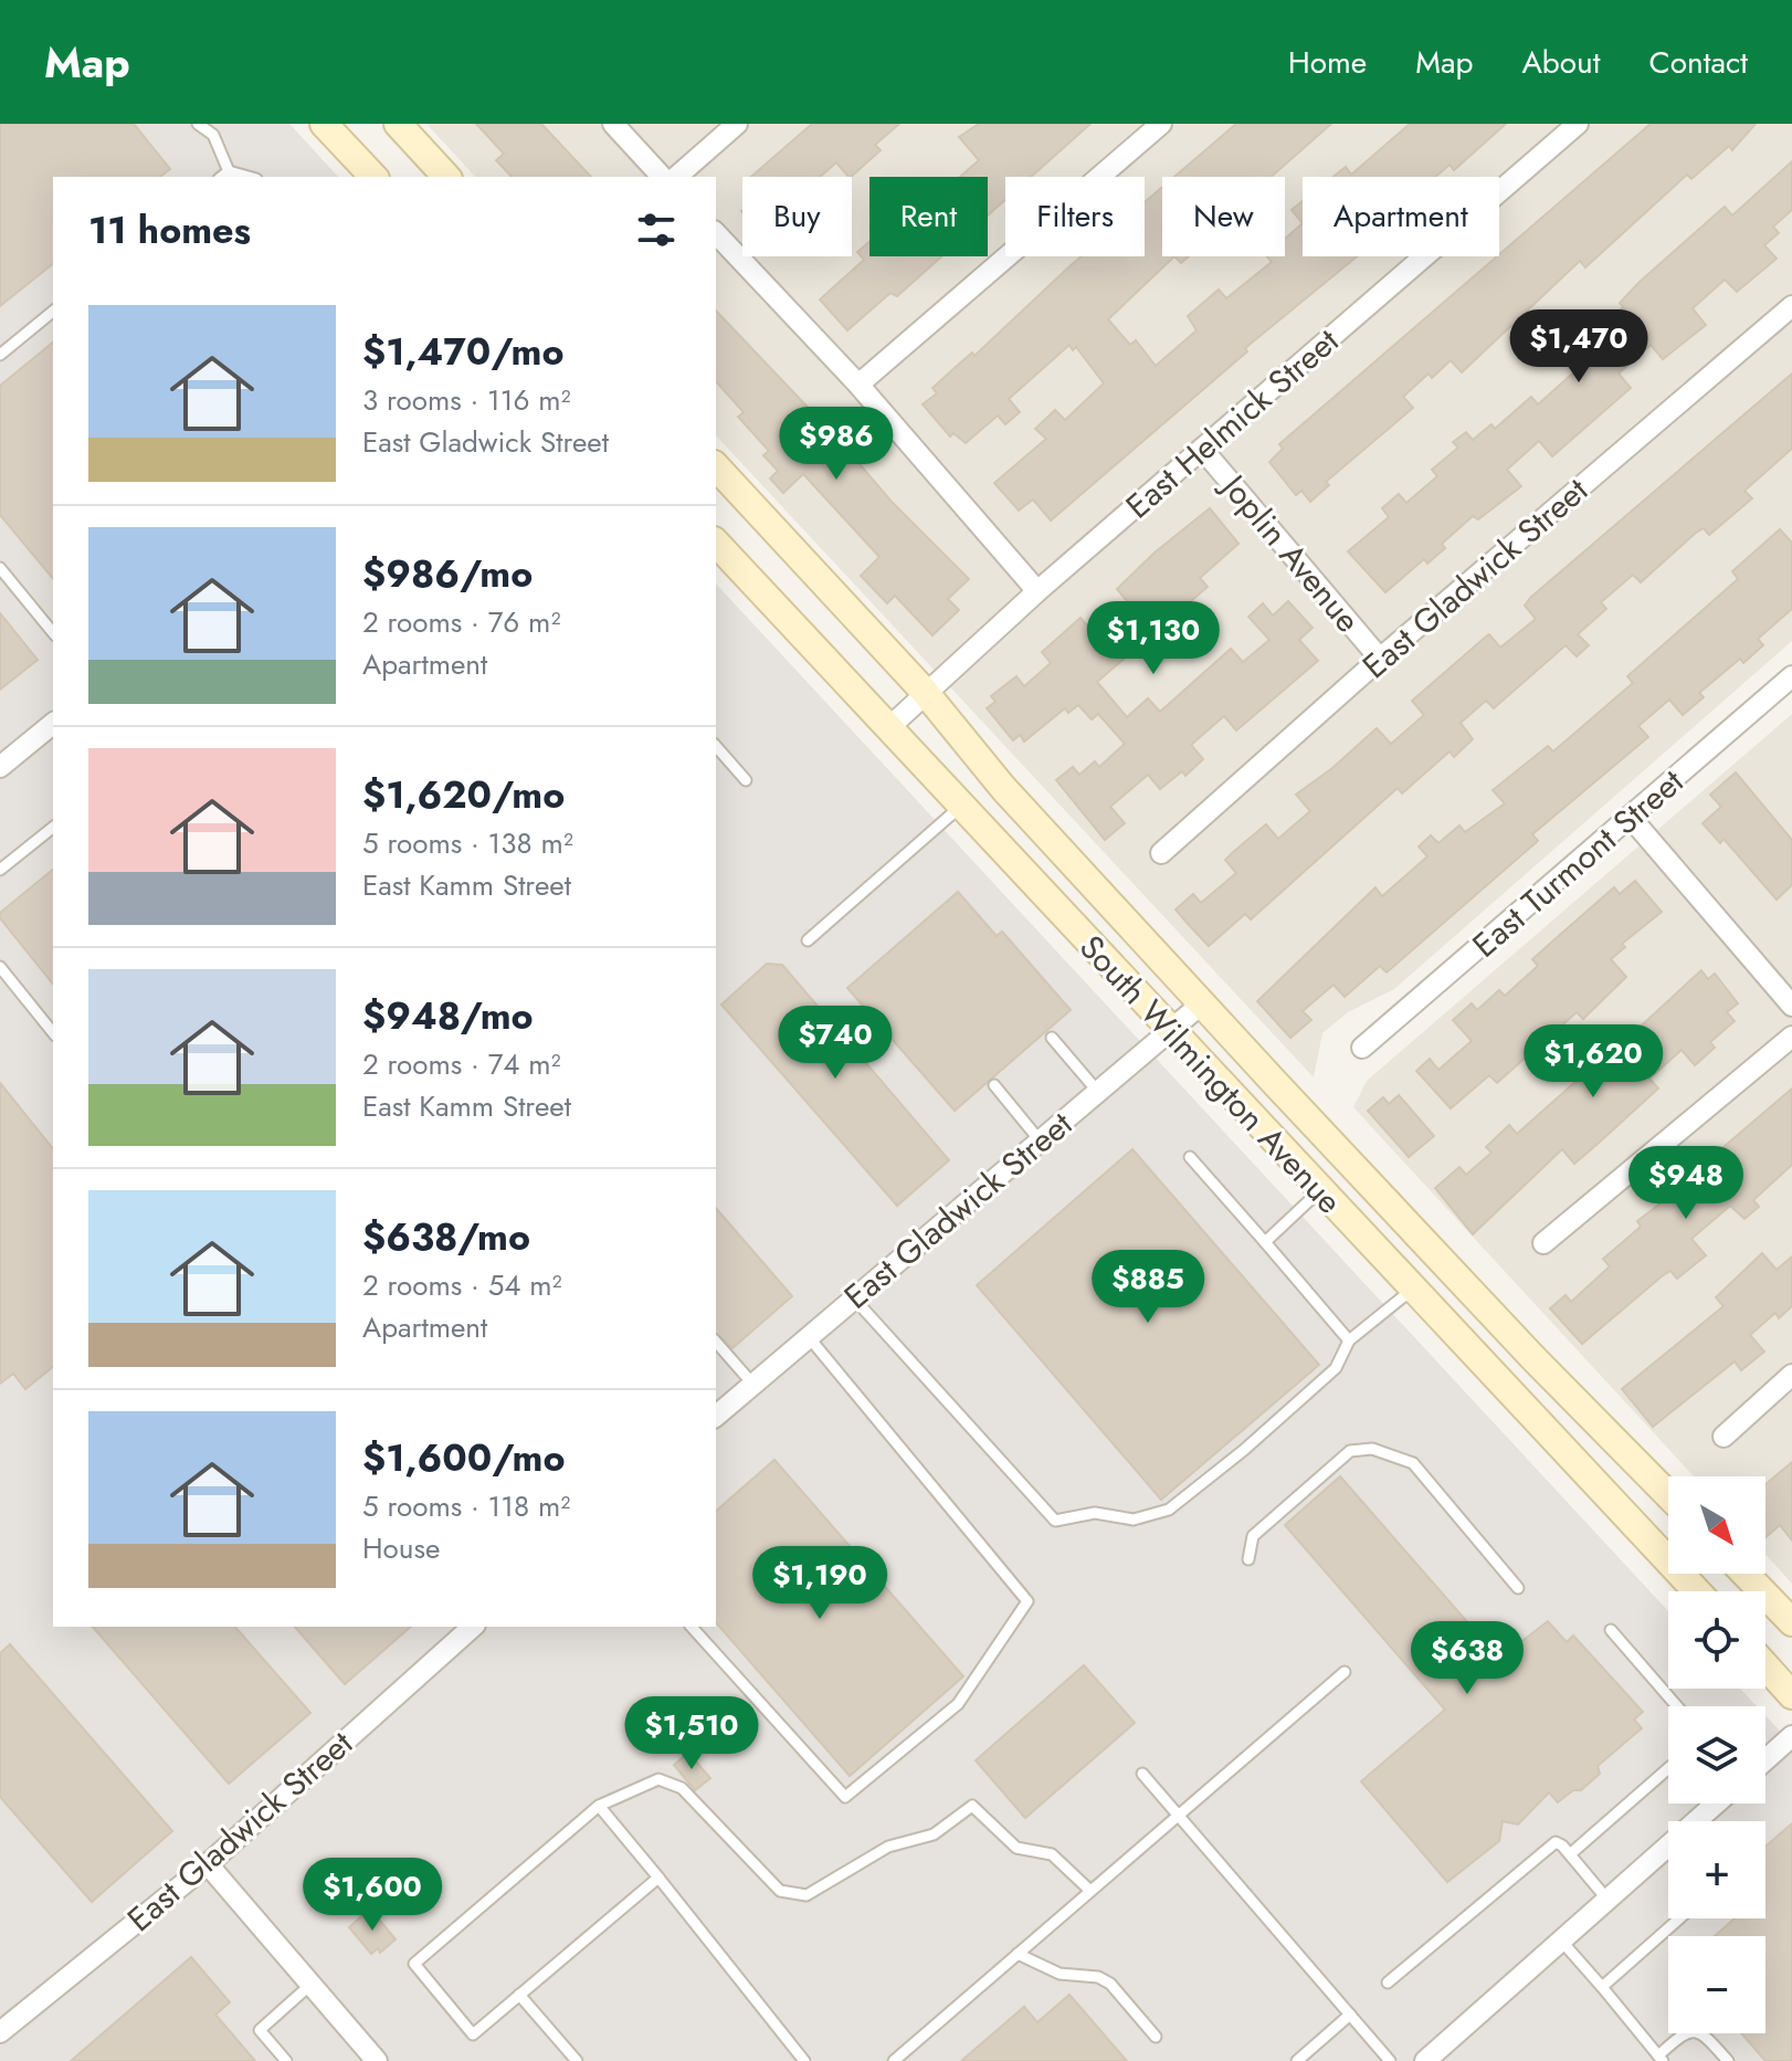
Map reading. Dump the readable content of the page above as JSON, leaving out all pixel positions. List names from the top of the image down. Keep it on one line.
{"streets":{"main road":["South Wilmington Avenue"],"street":["East Helmick Street","Joplin Avenue","East Gladwick Street","East Turmont Street"]},"crossings":[["East Helmick Street","Joplin Avenue"],["East Helmick Street","South Wilmington Avenue"],["Joplin Avenue","East Gladwick Street"],["East Gladwick Street","South Wilmington Avenue"]],"north":"bottom right","page":{"header":"Map","nav":["Home","Map","About","Contact"],"chip":["Buy","Rent","Filters","New","Apartment"],"heading":"11 homes","list":[{"name":"$1,470/mo","note":"3 rooms · 116 m² · East Gladwick Street"},{"name":"$986/mo","note":"2 rooms · 76 m² · Apartment"},{"name":"$1,620/mo","note":"5 rooms · 138 m² · East Kamm Street"},{"name":"$948/mo","note":"2 rooms · 74 m² · East Kamm Street"},{"name":"$638/mo","note":"2 rooms · 54 m² · Apartment"},{"name":"$1,600/mo","note":"5 rooms · 118 m² · House"}],"price":["$1,470","$986","$1,130","$740","$1,620","$948","$885","$1,190","$638","$1,510","$1,600"],"map_buttons":["+","−"]}}
